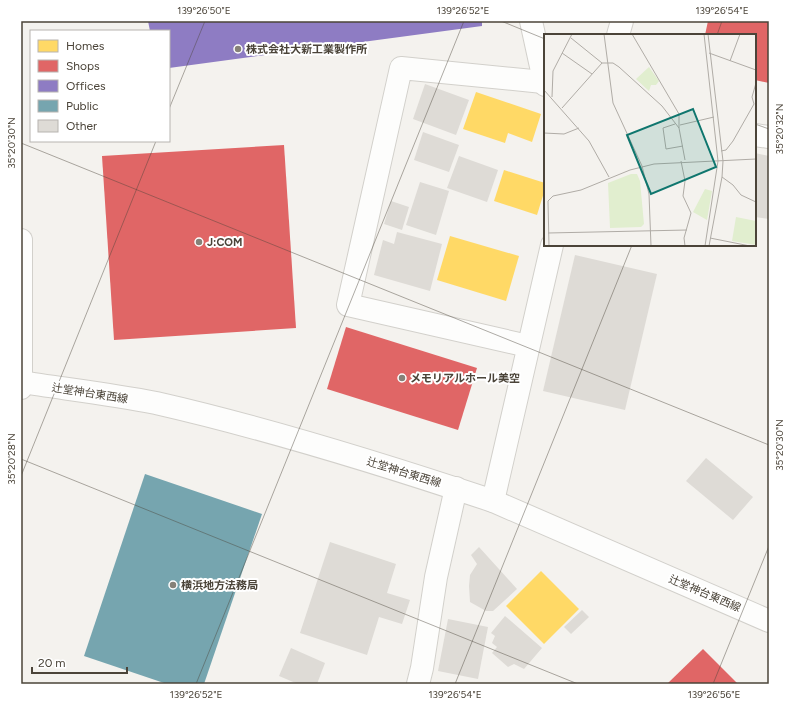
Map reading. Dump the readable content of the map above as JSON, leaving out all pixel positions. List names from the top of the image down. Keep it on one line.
{"streets":{"street":["辻堂神台東西線"]},"places":["株式会社大新工業製作所","J:COM","メモリアルホール美空","横浜地方法務局"],"legend":["Homes","Shops","Offices","Public","Other"],"scale_bar":"20 m","coordinates":["139°26'50\"E","139°26'52\"E","139°26'54\"E","35°20'32\"N","35°20'30\"N","35°20'28\"N","139°26'56\"E"]}
